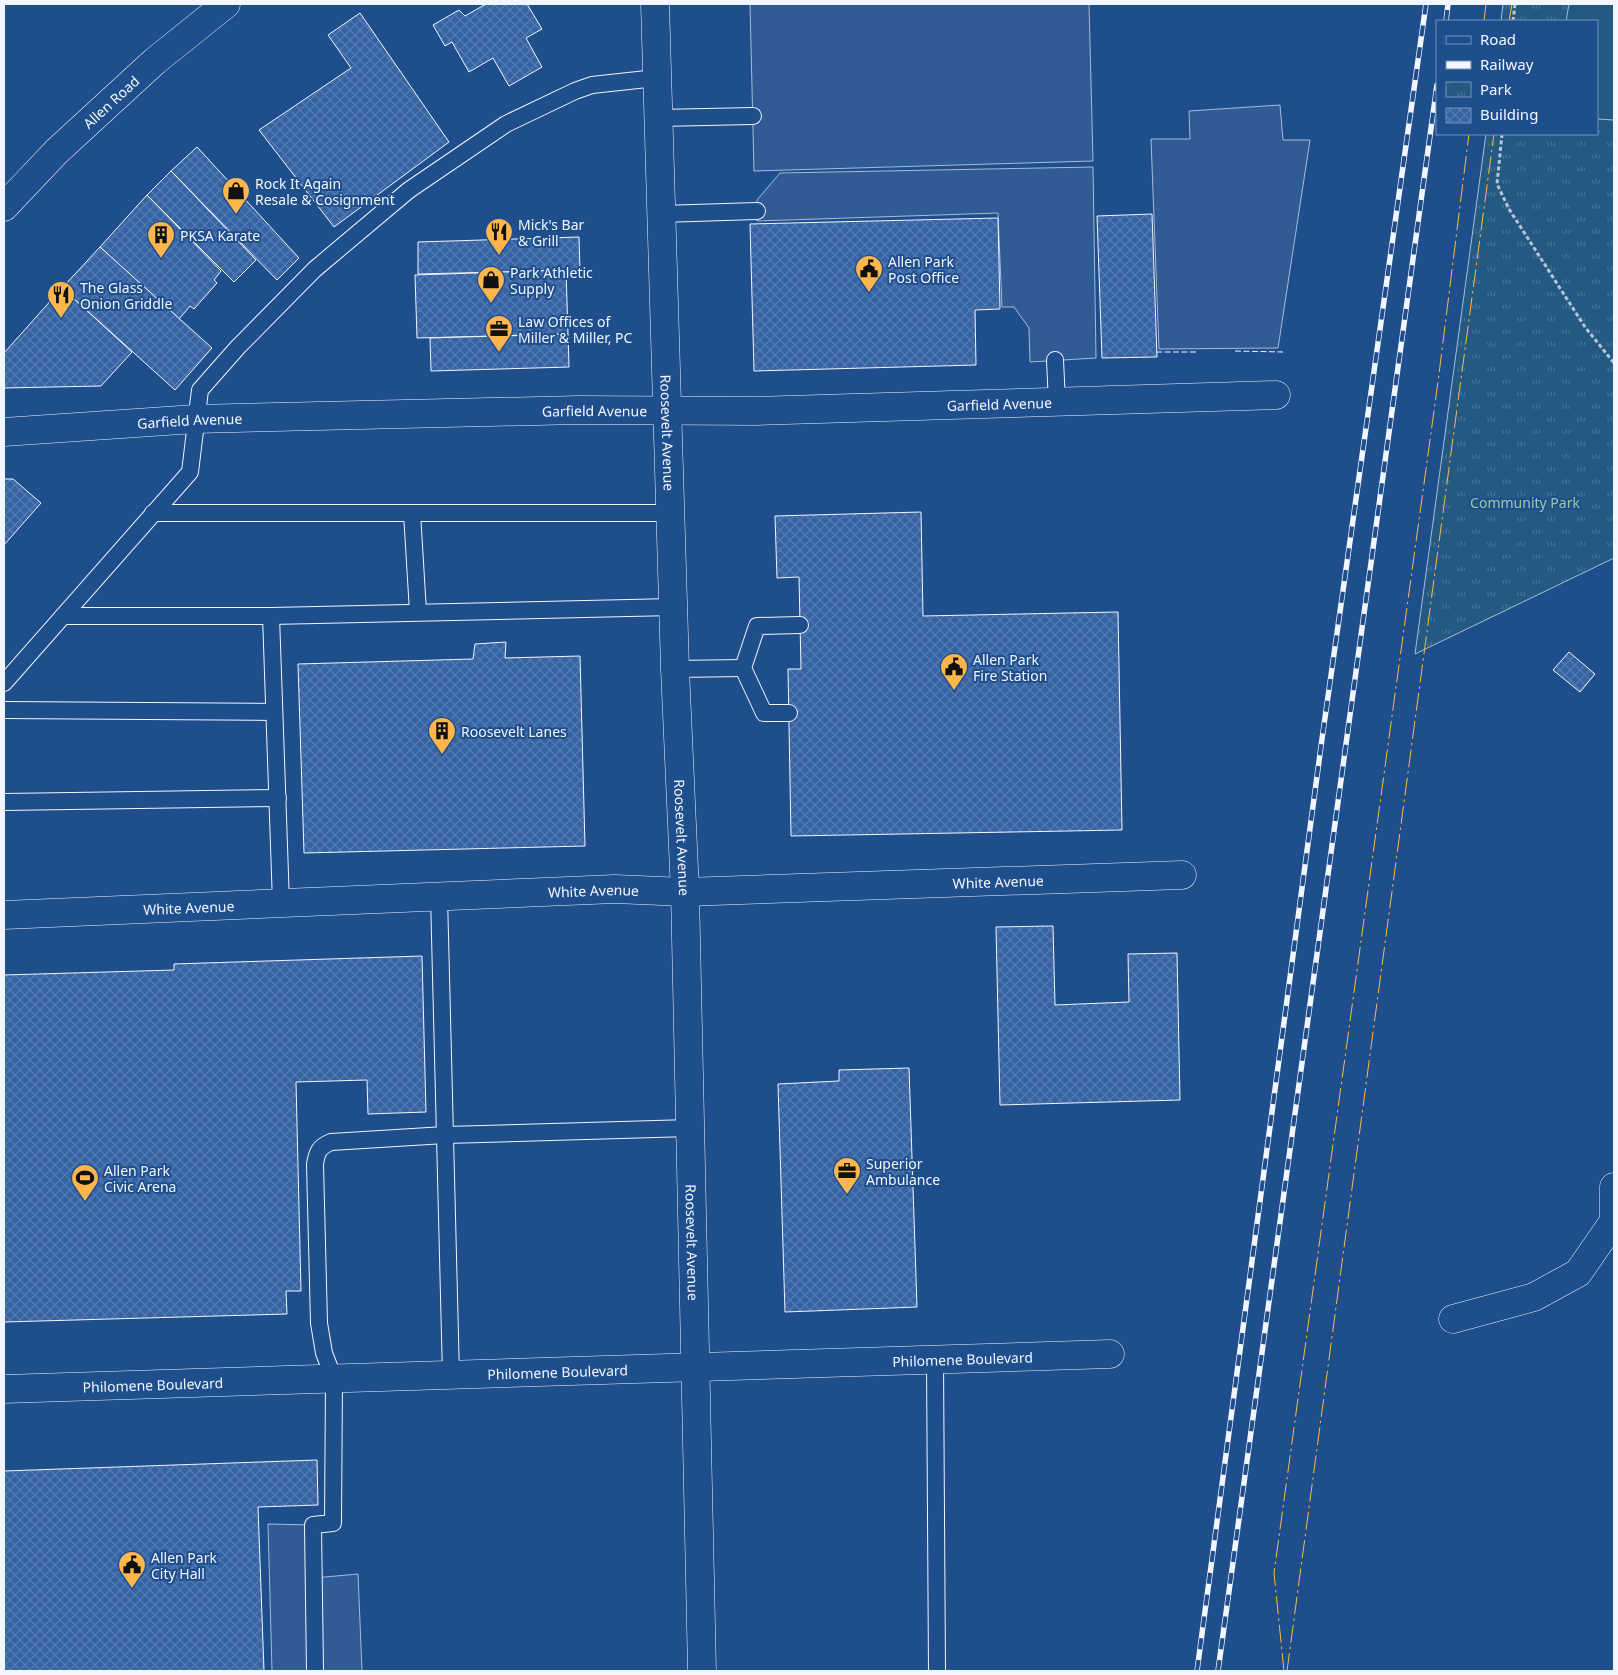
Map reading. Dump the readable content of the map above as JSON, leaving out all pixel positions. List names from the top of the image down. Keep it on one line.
{"streets":{"street":["Allen Road","Garfield Avenue","Roosevelt Avenue","White Avenue","Philomene Boulevard"]},"crossings":[["Garfield Avenue","Roosevelt Avenue"],["Roosevelt Avenue","White Avenue"],["Roosevelt Avenue","Philomene Boulevard"]],"parks":["Community Park"],"places":{"shop":["Rock It Again Resale & Cosignment","Park Athletic Supply"],"restaurant":["Mick's Bar & Grill","The Glass Onion Griddle"],"building":["PKSA Karate","Roosevelt Lanes"],"public building":["Allen Park Post Office","Allen Park Fire Station","Allen Park City Hall"],"office":["Law Offices of Miller & Miller, PC","Superior Ambulance"],"sports":["Allen Park Civic Arena"]},"legend":["Road","Railway","Park","Building"]}
